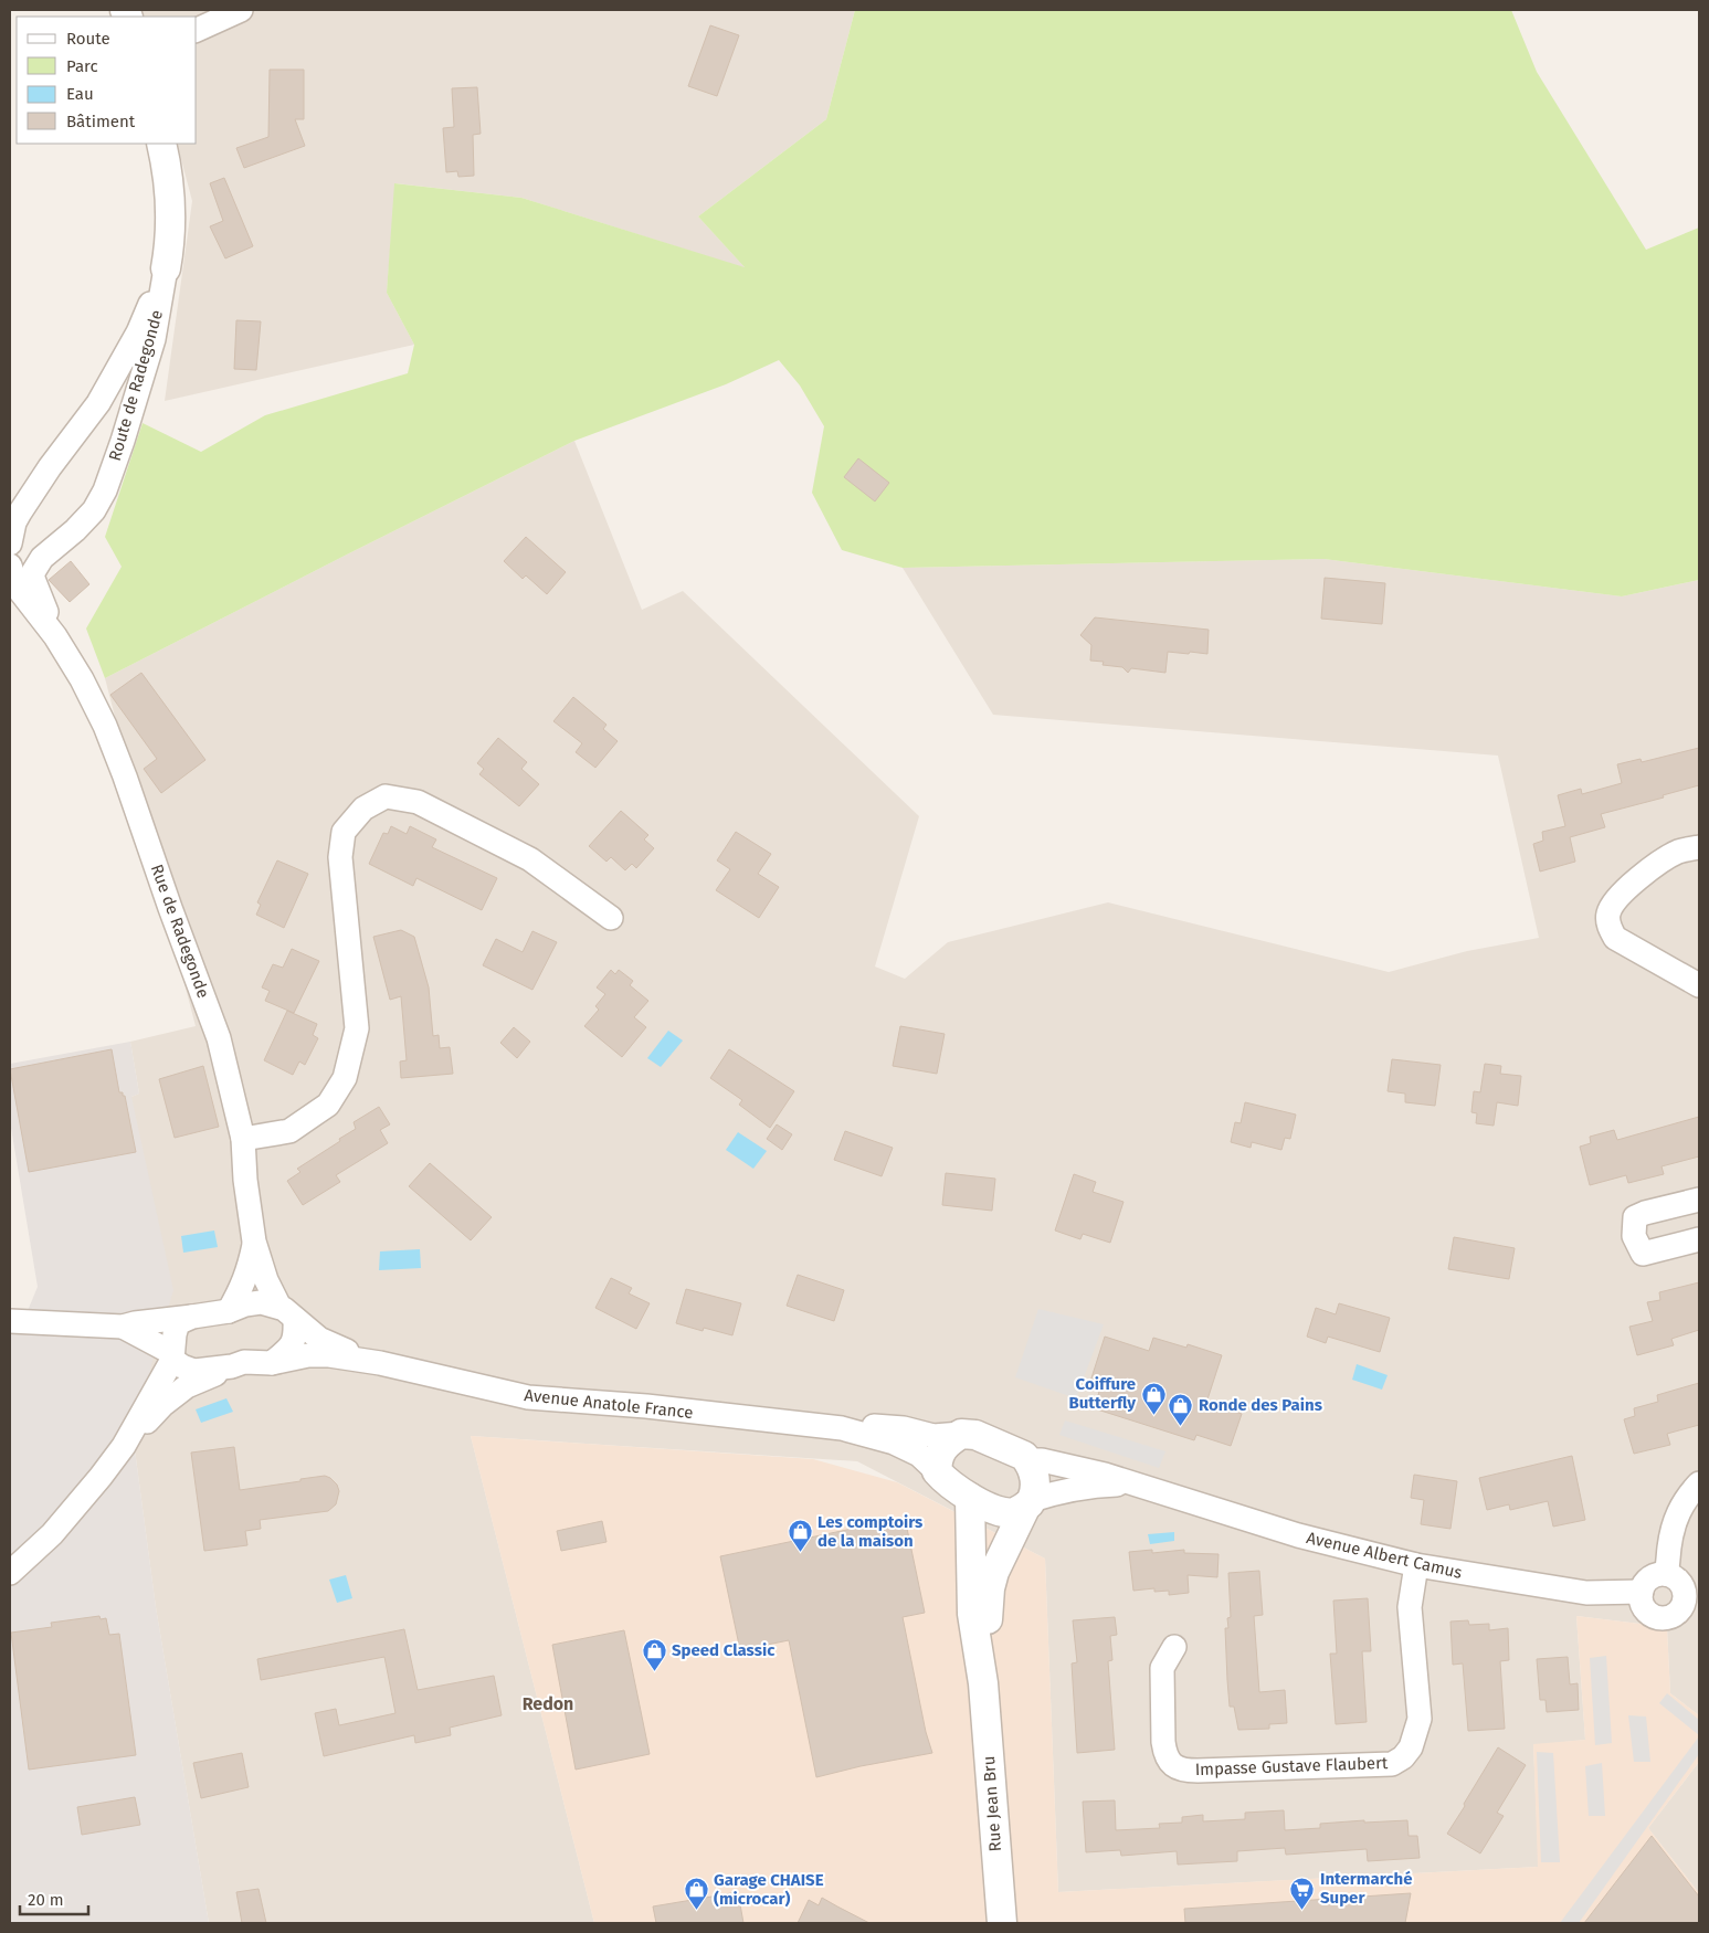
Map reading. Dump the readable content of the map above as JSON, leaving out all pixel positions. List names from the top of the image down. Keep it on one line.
{"streets":{"street":["Route de Radegonde","Rue de Radegonde","Avenue Anatole France","Avenue Albert Camus","Impasse Gustave Flaubert","Rue Jean Bru"]},"crossings":[["Route de Radegonde","Rue de Radegonde"],["Rue de Radegonde","Avenue Anatole France"],["Avenue Anatole France","Avenue Albert Camus"],["Avenue Anatole France","Rue Jean Bru"],["Avenue Albert Camus","Impasse Gustave Flaubert"],["Avenue Albert Camus","Rue Jean Bru"]],"districts":["Redon"],"places":{"shop":["Coiffure Butterfly","Ronde des Pains","Les comptoirs de la maison","Speed Classic","Garage CHAISE (microcar)"],"supermarket":["Intermarché Super"]},"legend":["Route","Parc","Eau","Bâtiment"],"scale_bar":"20 m"}
